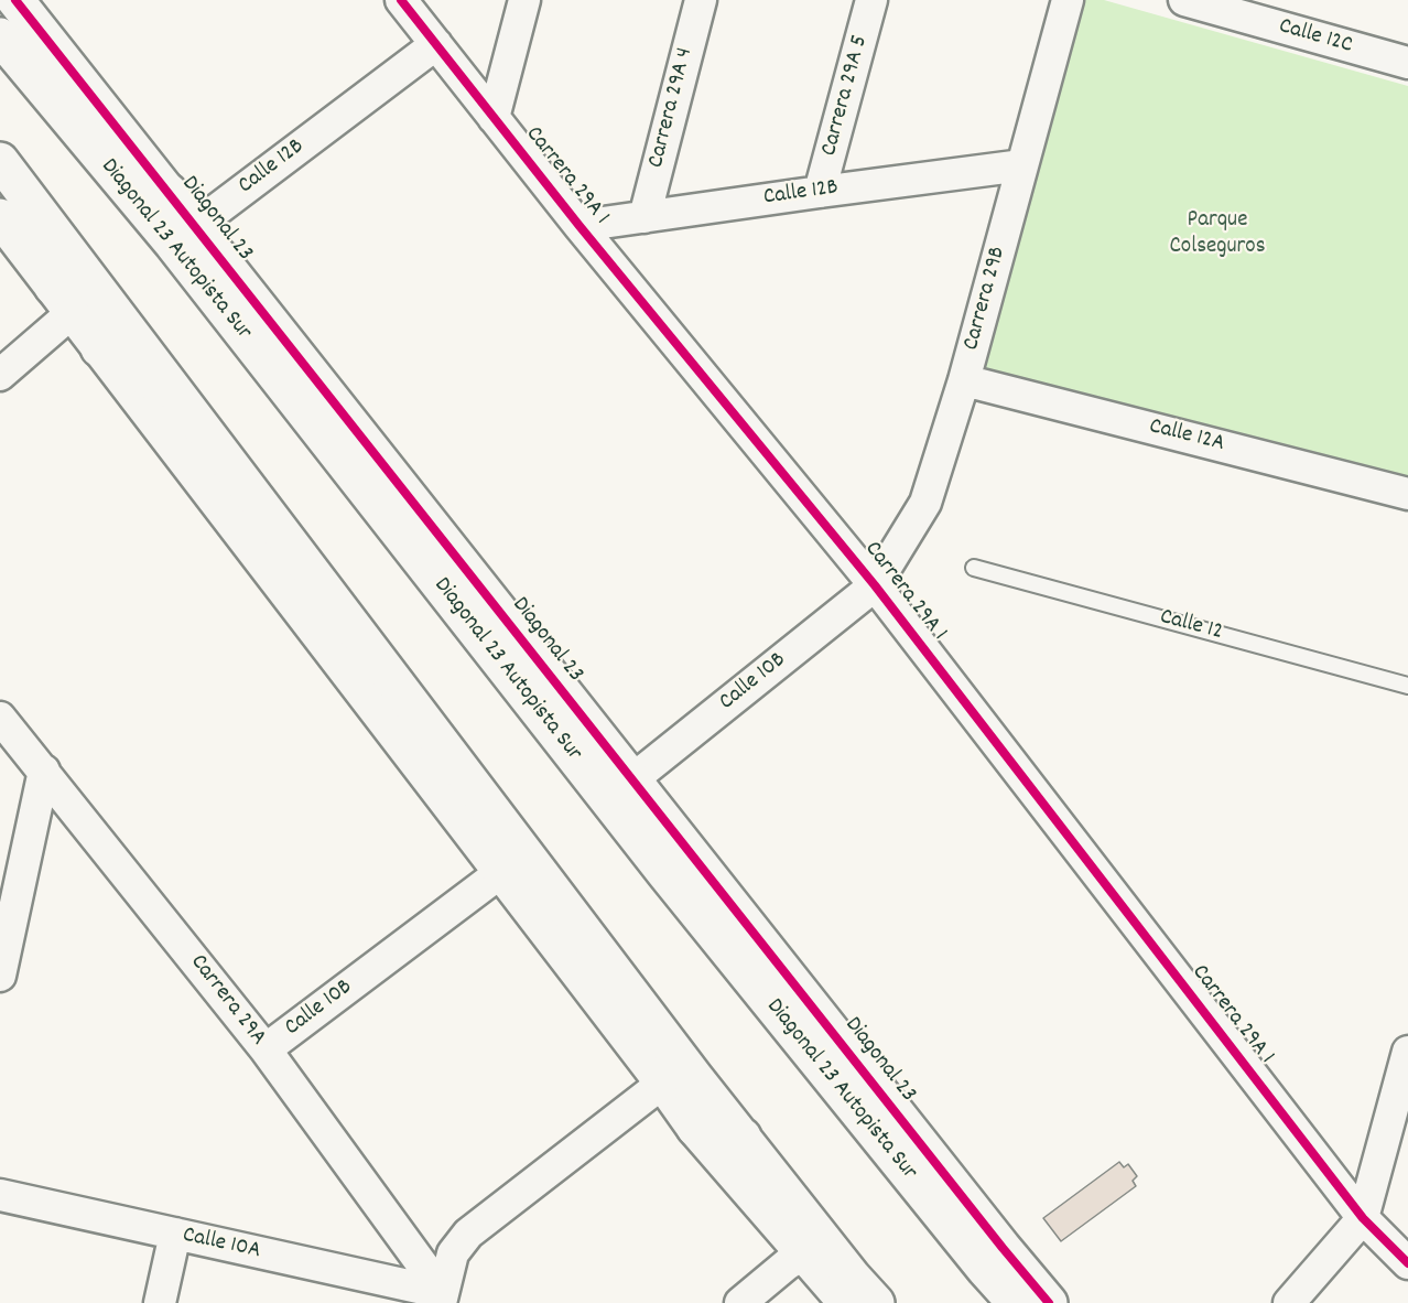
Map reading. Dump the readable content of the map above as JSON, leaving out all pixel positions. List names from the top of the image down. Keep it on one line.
{"streets":{"main road":["Diagonal 23","Diagonal 23 Autopista Sur"],"street":["Calle 12C","Carrera 29A 5","Carrera 29A 4","Calle 12B","Carrera 29A 1","Carrera 29B","Calle 12A","Calle 10B","Carrera 29A","Calle 10A"],"lane":["Calle 12"]},"crossings":[["Carrera 29A 5","Calle 12B"],["Carrera 29A 4","Calle 12B"],["Calle 12B","Carrera 29A 1"],["Calle 12B","Diagonal 23"],["Calle 12B","Diagonal 23 Autopista Sur"],["Calle 12B","Carrera 29B"],["Carrera 29A 1","Carrera 29B"],["Carrera 29A 1","Calle 10B"],["Diagonal 23","Diagonal 23 Autopista Sur"],["Diagonal 23","Calle 10B"],["Carrera 29B","Calle 12A"],["Carrera 29B","Calle 10B"],["Calle 10B","Carrera 29A"],["Carrera 29A","Calle 10A"]],"parks":["Parque Colseguros"]}
